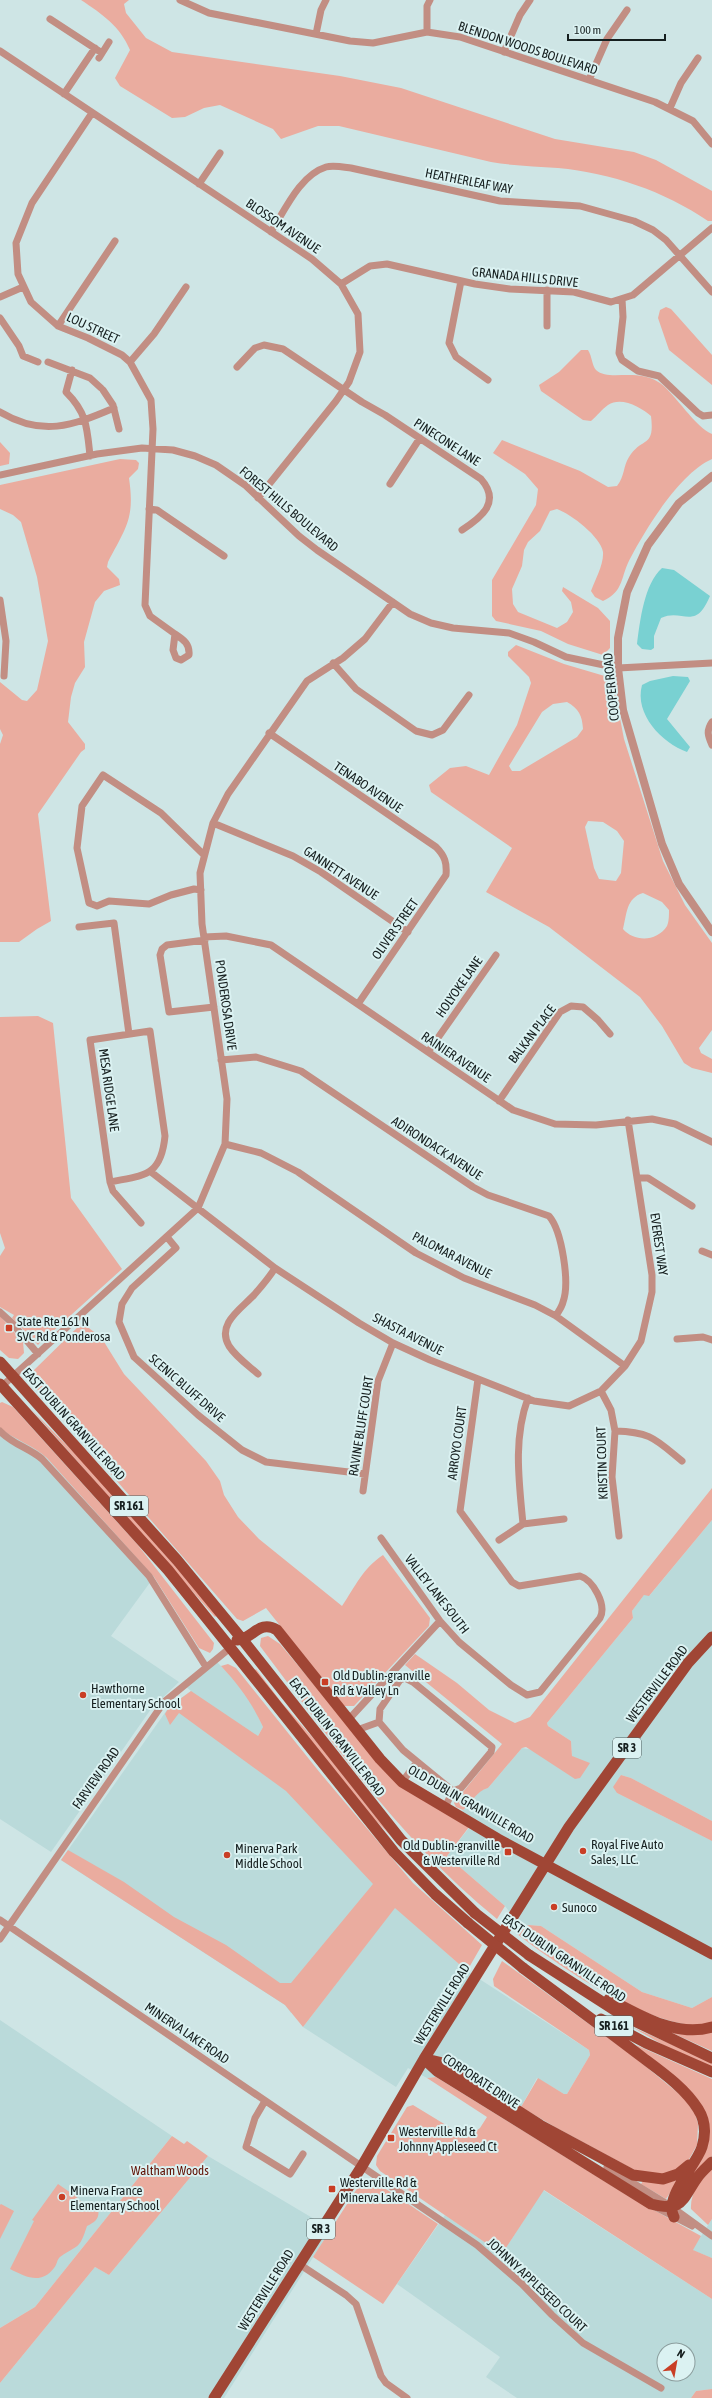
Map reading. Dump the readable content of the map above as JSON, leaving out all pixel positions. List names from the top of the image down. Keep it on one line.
{"streets":{"main road":["EAST DUBLIN GRANVILLE ROAD","SR 161","WESTERVILLE ROAD","SR 3","OLD DUBLIN GRANVILLE ROAD","CORPORATE DRIVE"],"street":["BLENDON WOODS BOULEVARD","HEATHERLEAF WAY","BLOSSOM AVENUE","GRANADA HILLS DRIVE","LOU STREET","PINECONE LANE","FOREST HILLS BOULEVARD","COOPER ROAD","TENABO AVENUE","GANNETT AVENUE","OLIVER STREET","HOLYOKE LANE","PONDEROSA DRIVE","BALKAN PLACE","RAINIER AVENUE","MESA RIDGE LANE","ADIRONDACK AVENUE","EVEREST WAY","PALOMAR AVENUE","SHASTA AVENUE","SCENIC BLUFF DRIVE","RAVINE BLUFF COURT","ARROYO COURT","KRISTIN COURT","VALLEY LANE SOUTH","FARVIEW ROAD","MINERVA LAKE ROAD","JOHNNY APPLESEED COURT"]},"crossings":[["HEATHERLEAF WAY","BLOSSOM AVENUE"],["HEATHERLEAF WAY","GRANADA HILLS DRIVE"],["BLOSSOM AVENUE","GRANADA HILLS DRIVE"],["BLOSSOM AVENUE","LOU STREET"],["BLOSSOM AVENUE","PINECONE LANE"],["BLOSSOM AVENUE","FOREST HILLS BOULEVARD"],["LOU STREET","FOREST HILLS BOULEVARD"],["FOREST HILLS BOULEVARD","COOPER ROAD"],["FOREST HILLS BOULEVARD","PONDEROSA DRIVE"],["TENABO AVENUE","OLIVER STREET"],["TENABO AVENUE","PONDEROSA DRIVE"],["GANNETT AVENUE","OLIVER STREET"],["GANNETT AVENUE","PONDEROSA DRIVE"],["OLIVER STREET","RAINIER AVENUE"],["HOLYOKE LANE","RAINIER AVENUE"],["PONDEROSA DRIVE","RAINIER AVENUE"],["PONDEROSA DRIVE","ADIRONDACK AVENUE"],["PONDEROSA DRIVE","PALOMAR AVENUE"],["PONDEROSA DRIVE","SHASTA AVENUE"],["PONDEROSA DRIVE","SCENIC BLUFF DRIVE"],["PONDEROSA DRIVE","EAST DUBLIN GRANVILLE ROAD"],["BALKAN PLACE","RAINIER AVENUE"],["RAINIER AVENUE","EVEREST WAY"],["ADIRONDACK AVENUE","PALOMAR AVENUE"],["EVEREST WAY","PALOMAR AVENUE"],["EVEREST WAY","SHASTA AVENUE"],["PALOMAR AVENUE","SHASTA AVENUE"],["SHASTA AVENUE","RAVINE BLUFF COURT"],["SHASTA AVENUE","ARROYO COURT"],["SHASTA AVENUE","KRISTIN COURT"],["SCENIC BLUFF DRIVE","RAVINE BLUFF COURT"],["EAST DUBLIN GRANVILLE ROAD","FARVIEW ROAD"],["EAST DUBLIN GRANVILLE ROAD","OLD DUBLIN GRANVILLE ROAD"],["ARROYO COURT","VALLEY LANE SOUTH"],["WESTERVILLE ROAD","OLD DUBLIN GRANVILLE ROAD"],["WESTERVILLE ROAD","MINERVA LAKE ROAD"],["WESTERVILLE ROAD","CORPORATE DRIVE"],["WESTERVILLE ROAD","JOHNNY APPLESEED COURT"],["FARVIEW ROAD","MINERVA LAKE ROAD"],["MINERVA LAKE ROAD","JOHNNY APPLESEED COURT"]],"parks":["Waltham Woods"],"places":{"transit":["State Rte 161 N SVC Rd & Ponderosa","Old Dublin-granville Rd & Valley Ln","Old Dublin-granville & Westerville Rd","Westerville Rd & Johnny Appleseed Ct","Westerville Rd & Minerva Lake Rd"],"other":["Hawthorne Elementary School","Royal Five Auto Sales, LLC.","Minerva Park Middle School","Sunoco","Minerva France Elementary School"]},"scale_bar":"100 m","north":"top right"}
